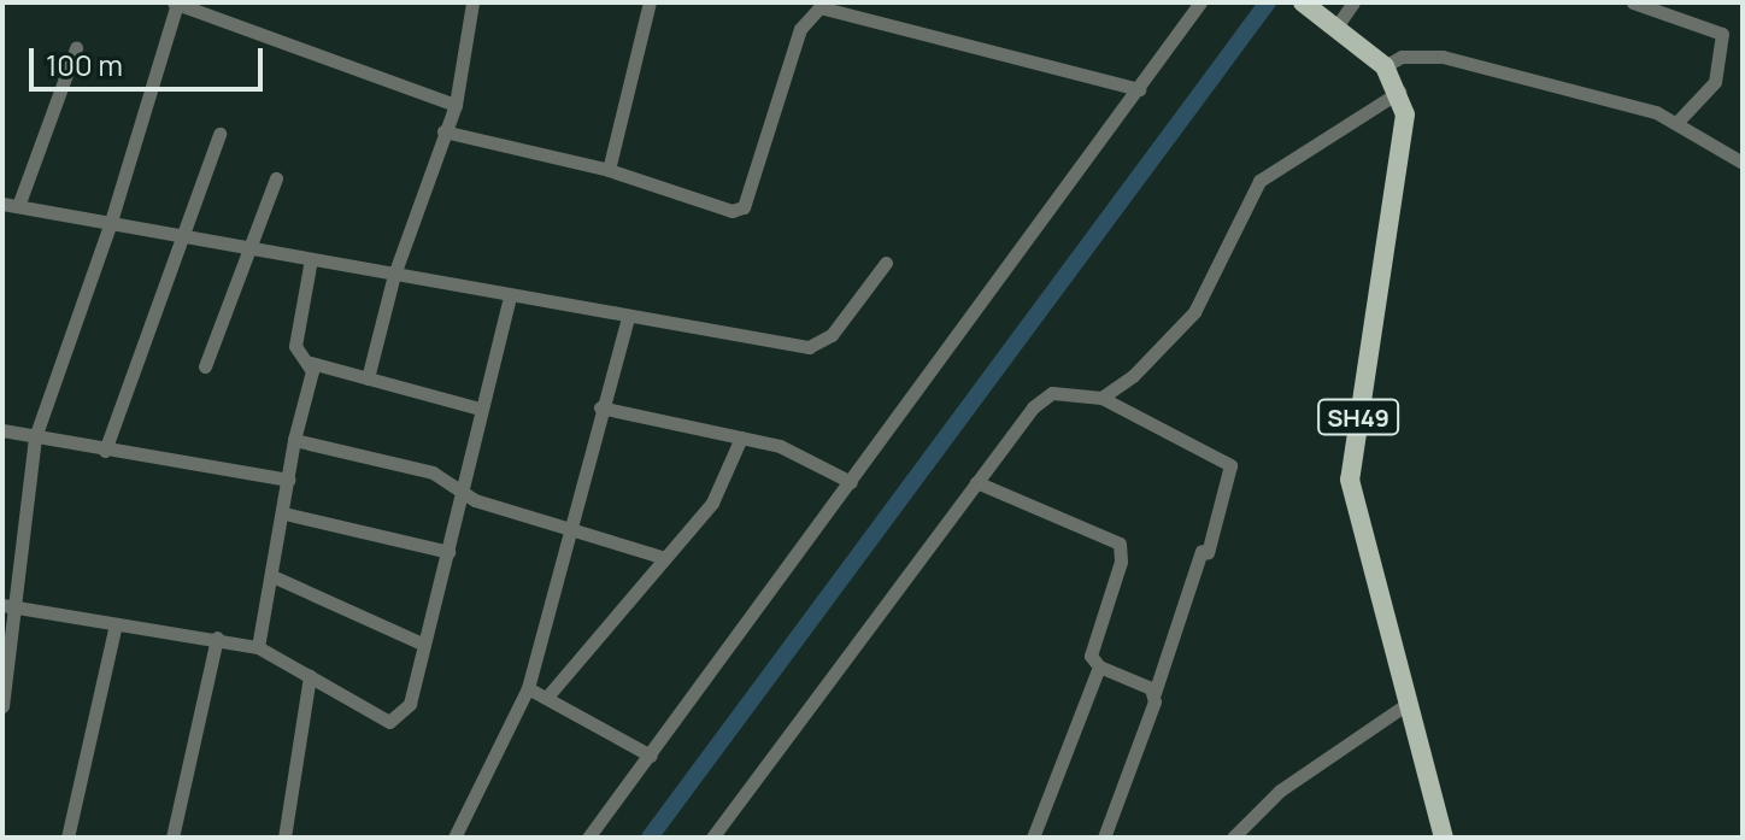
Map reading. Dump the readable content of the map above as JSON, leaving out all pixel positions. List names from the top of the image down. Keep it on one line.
{"streets":{"main road":["SH49"]},"scale_bar":"100 m"}
